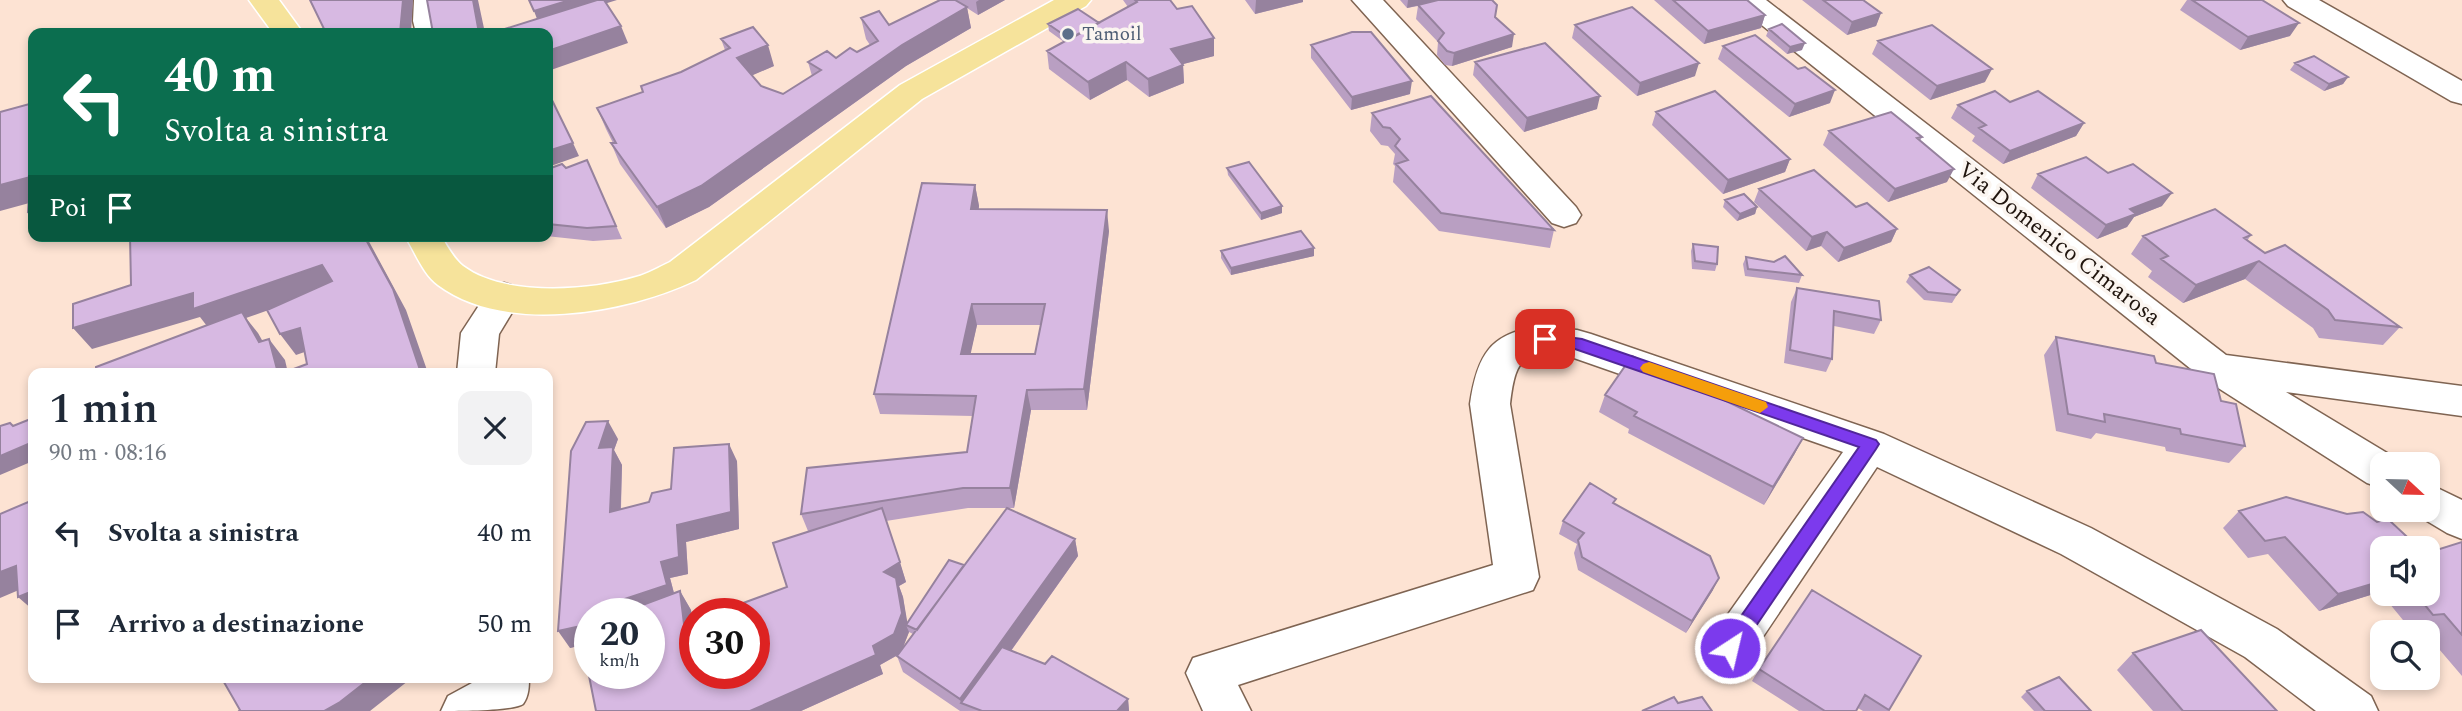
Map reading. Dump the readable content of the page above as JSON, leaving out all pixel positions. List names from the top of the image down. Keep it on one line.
{"streets":{"street":["Via Domenico Cimarosa"]},"places":["Tamoil"],"north":"right","page":{"turn":["40 m","Svolta a sinistra"],"then":"Poi","heading":["1 min","90 m · 08:16"],"list":[{"name":"Svolta a sinistra","value":"40 m"},{"name":"Arrivo a destinazione","value":"50 m"}],"speed":"20 km/h","limit":"30"}}
